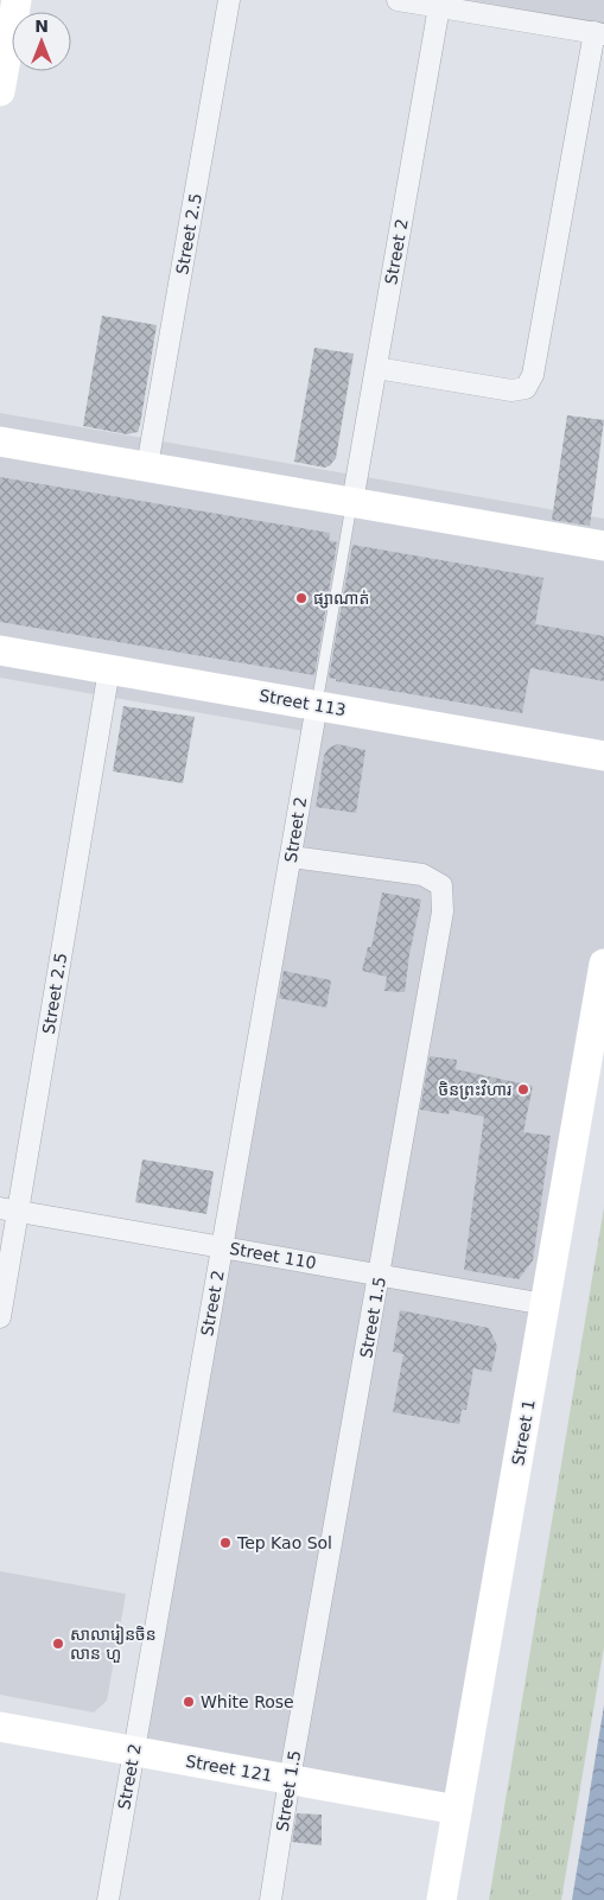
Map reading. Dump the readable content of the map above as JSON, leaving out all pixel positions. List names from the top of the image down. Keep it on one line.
{"streets":{"street":["Street 2.5","Street 2","Street 113","Street 110","Street 1.5","Street 1","Street 121"]},"crossings":[["Street 2.5","Street 113"],["Street 2.5","Street 110"],["Street 2","Street 113"],["Street 2","Street 110"],["Street 2","Street 1.5"],["Street 2","Street 121"],["Street 110","Street 1.5"],["Street 110","Street 1"],["Street 1.5","Street 121"],["Street 1","Street 121"]],"places":["ផ្សាណាត់","ចិនព្រះវិហារ","Tep Kao Sol","សាលារៀនចិន លាន ហួ","White Rose"],"north":"top"}
